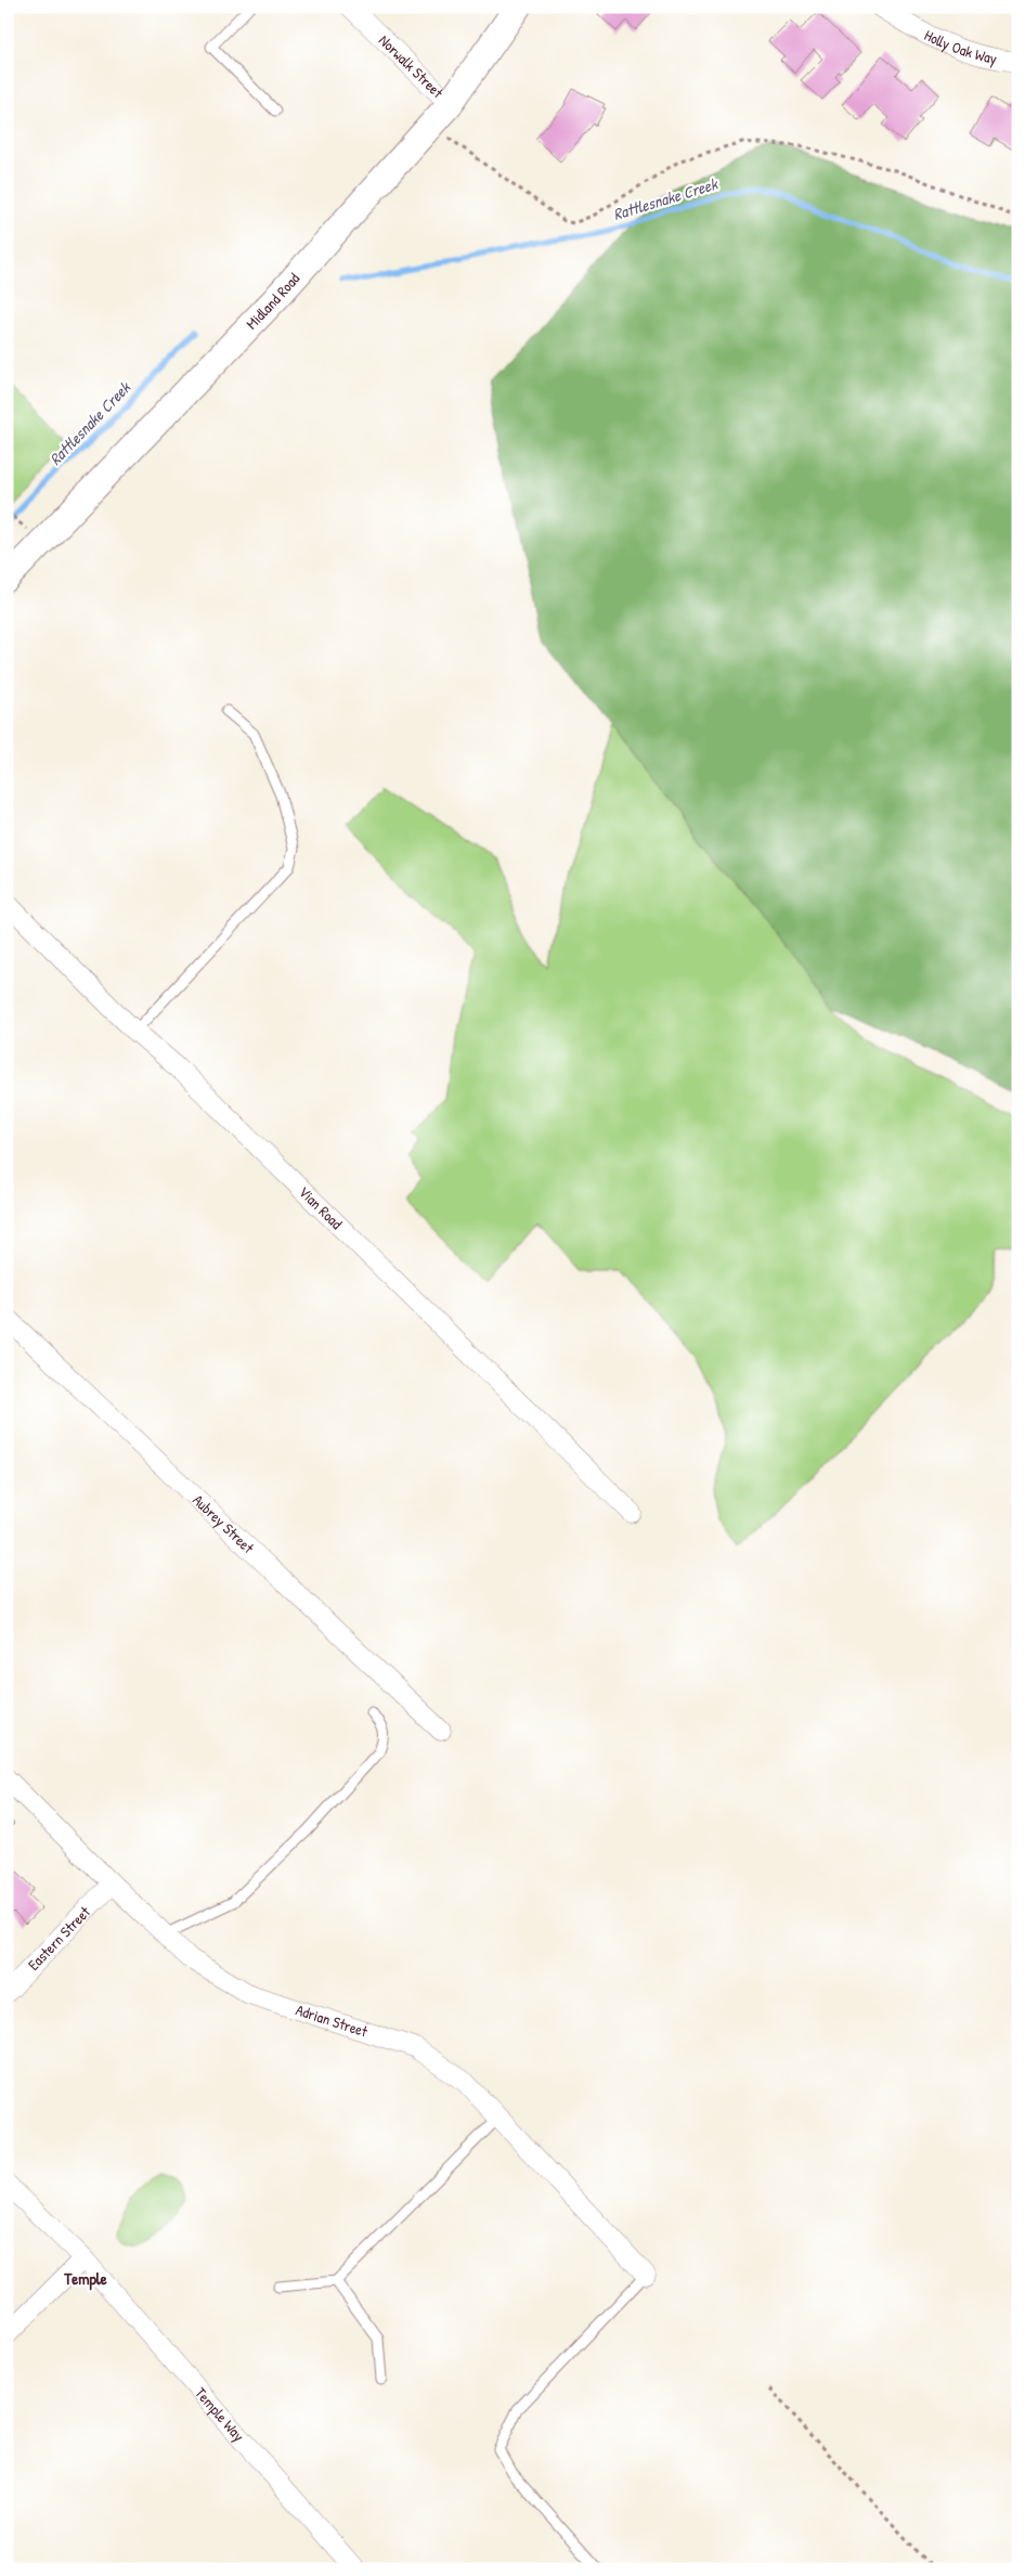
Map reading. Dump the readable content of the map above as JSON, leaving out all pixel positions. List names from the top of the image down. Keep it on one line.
{"streets":{"main road":["Midland Road"],"street":["Holly Oak Way","Norwalk Street","Vian Road","Aubrey Street","Eastern Street","Adrian Street","Temple Way"]},"crossings":[["Norwalk Street","Midland Road"],["Eastern Street","Adrian Street"]],"districts":["Temple"],"water":["Rattlesnake Creek"]}
